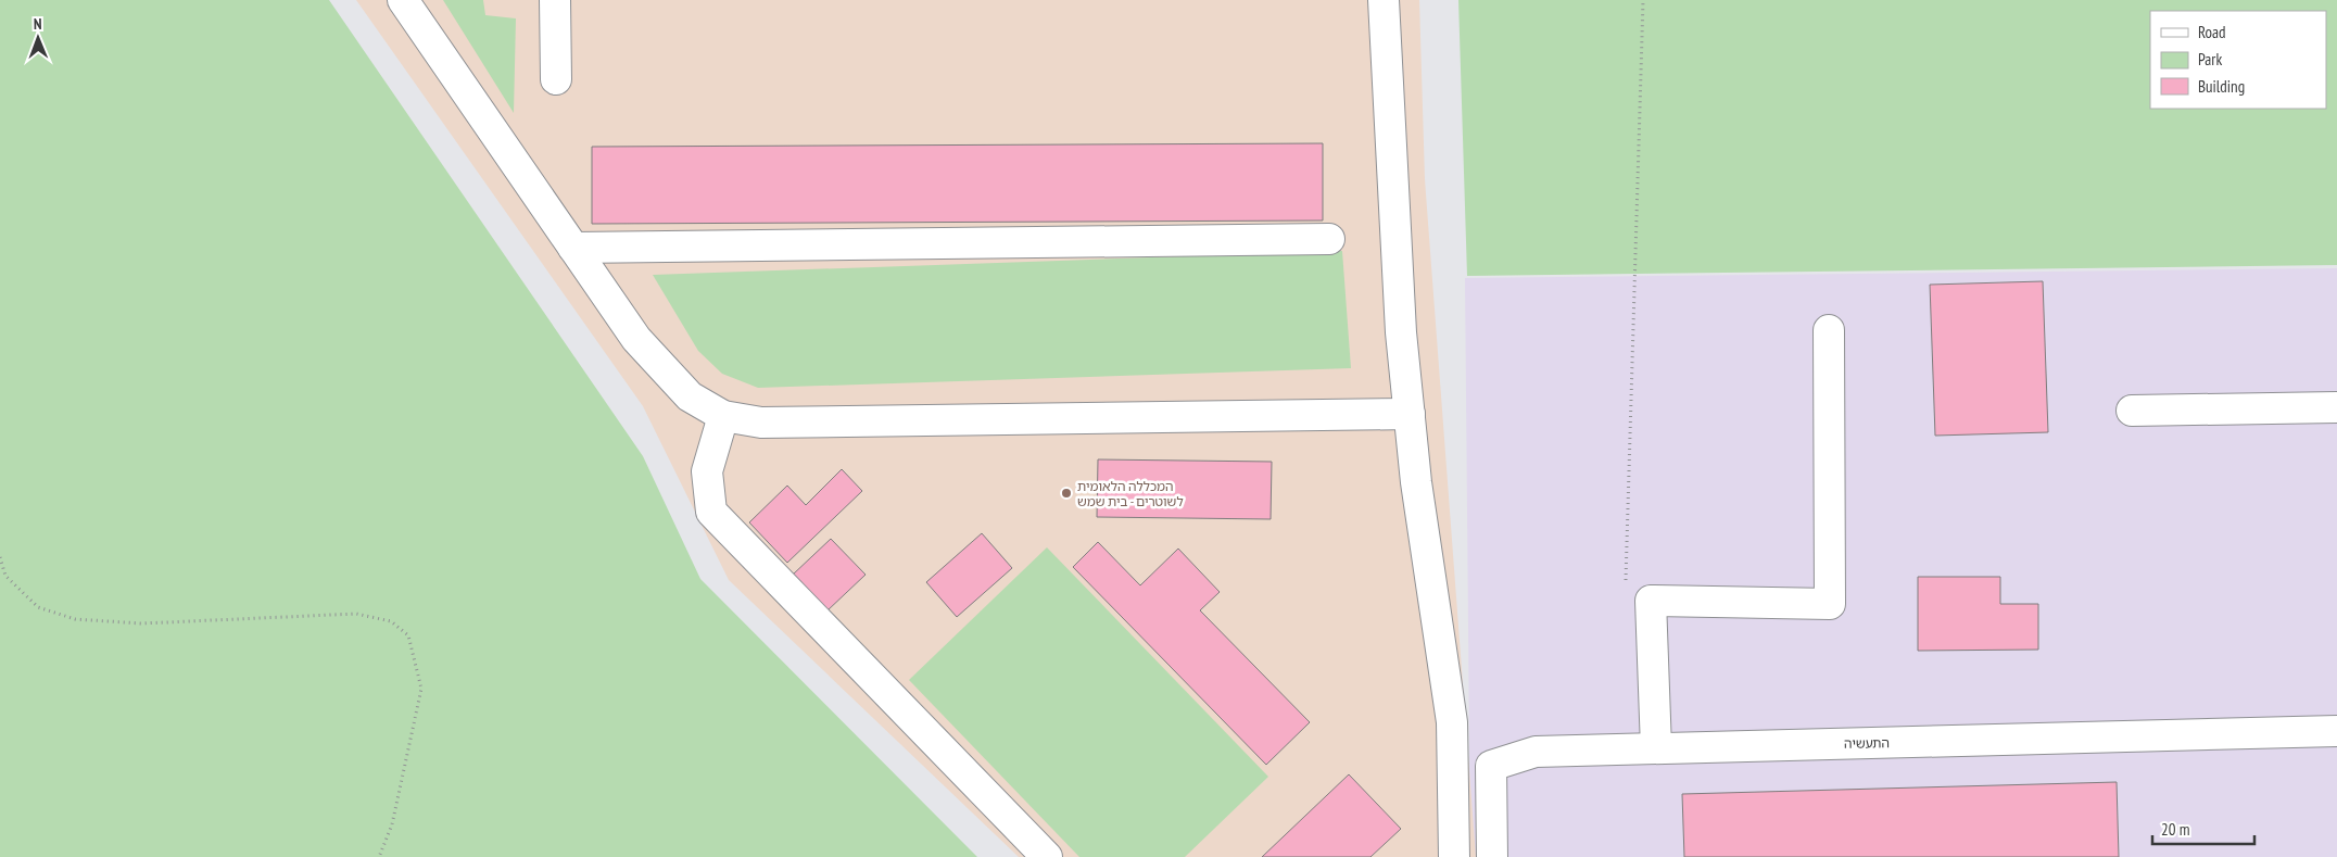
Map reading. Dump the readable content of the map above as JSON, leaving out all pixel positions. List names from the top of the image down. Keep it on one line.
{"streets":{"street":["התעשיה"]},"places":["המכללה הלאומית לשוטרים - בית שמש"],"legend":["Road","Park","Building"],"scale_bar":"20 m","north":"top"}
